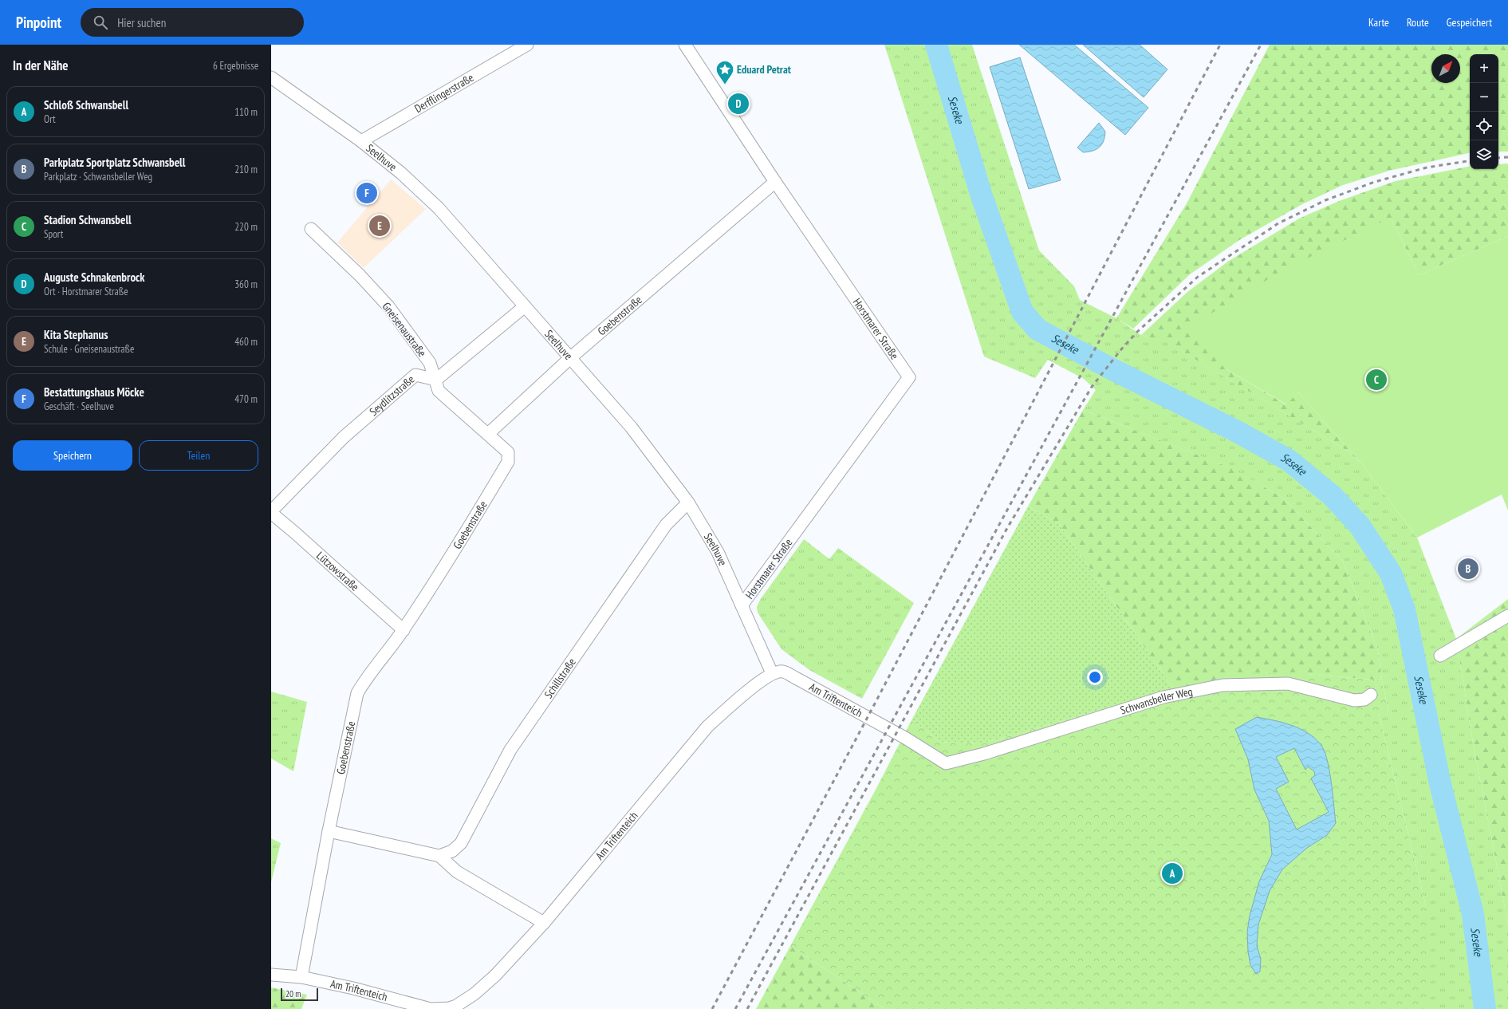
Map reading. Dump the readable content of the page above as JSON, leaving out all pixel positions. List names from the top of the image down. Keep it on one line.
{"streets":{"street":["Derfflingerstraße","Seelhuve","Goebenstraße","Horstmarer Straße","Gneisenaustraße","Seydlitzstraße","Lützowstraße","Schillstraße","Am Triftenteich","Schwansbeller Weg"]},"crossings":[["Derfflingerstraße","Seelhuve"],["Seelhuve","Goebenstraße"],["Seelhuve","Horstmarer Straße"],["Seelhuve","Schillstraße"],["Seelhuve","Am Triftenteich"],["Goebenstraße","Horstmarer Straße"],["Goebenstraße","Gneisenaustraße"],["Goebenstraße","Lützowstraße"],["Goebenstraße","Am Triftenteich"],["Gneisenaustraße","Seydlitzstraße"],["Seydlitzstraße","Lützowstraße"],["Am Triftenteich","Schwansbeller Weg"]],"water":["Seseke"],"places":{"place":["Eduard Petrat"]},"scale_bar":"20 m","north":"top right","page":{"header":"Pinpoint","search":"Hier suchen","nav":["Karte","Route","Gespeichert"],"heading":["In der Nähe","6 Ergebnisse"],"map_buttons":["+","−"],"list":[{"mark":"A","name":"Schloß Schwansbell","note":"Ort","value":"110 m"},{"mark":"B","name":"Parkplatz Sportplatz Schwansbell","note":"Parkplatz · Schwansbeller Weg","value":"210 m"},{"mark":"C","name":"Stadion Schwansbell","note":"Sport","value":"220 m"},{"mark":"D","name":"Auguste Schnakenbrock","note":"Ort · Horstmarer Straße","value":"360 m"},{"mark":"E","name":"Kita Stephanus","note":"Schule · Gneisenaustraße","value":"460 m"},{"mark":"F","name":"Bestattungshaus Möcke","note":"Geschäft · Seelhuve","value":"470 m"}],"pins":["D","F","E","C","B","A"],"buttons":["Speichern","Teilen"],"scale":"20 m"}}
